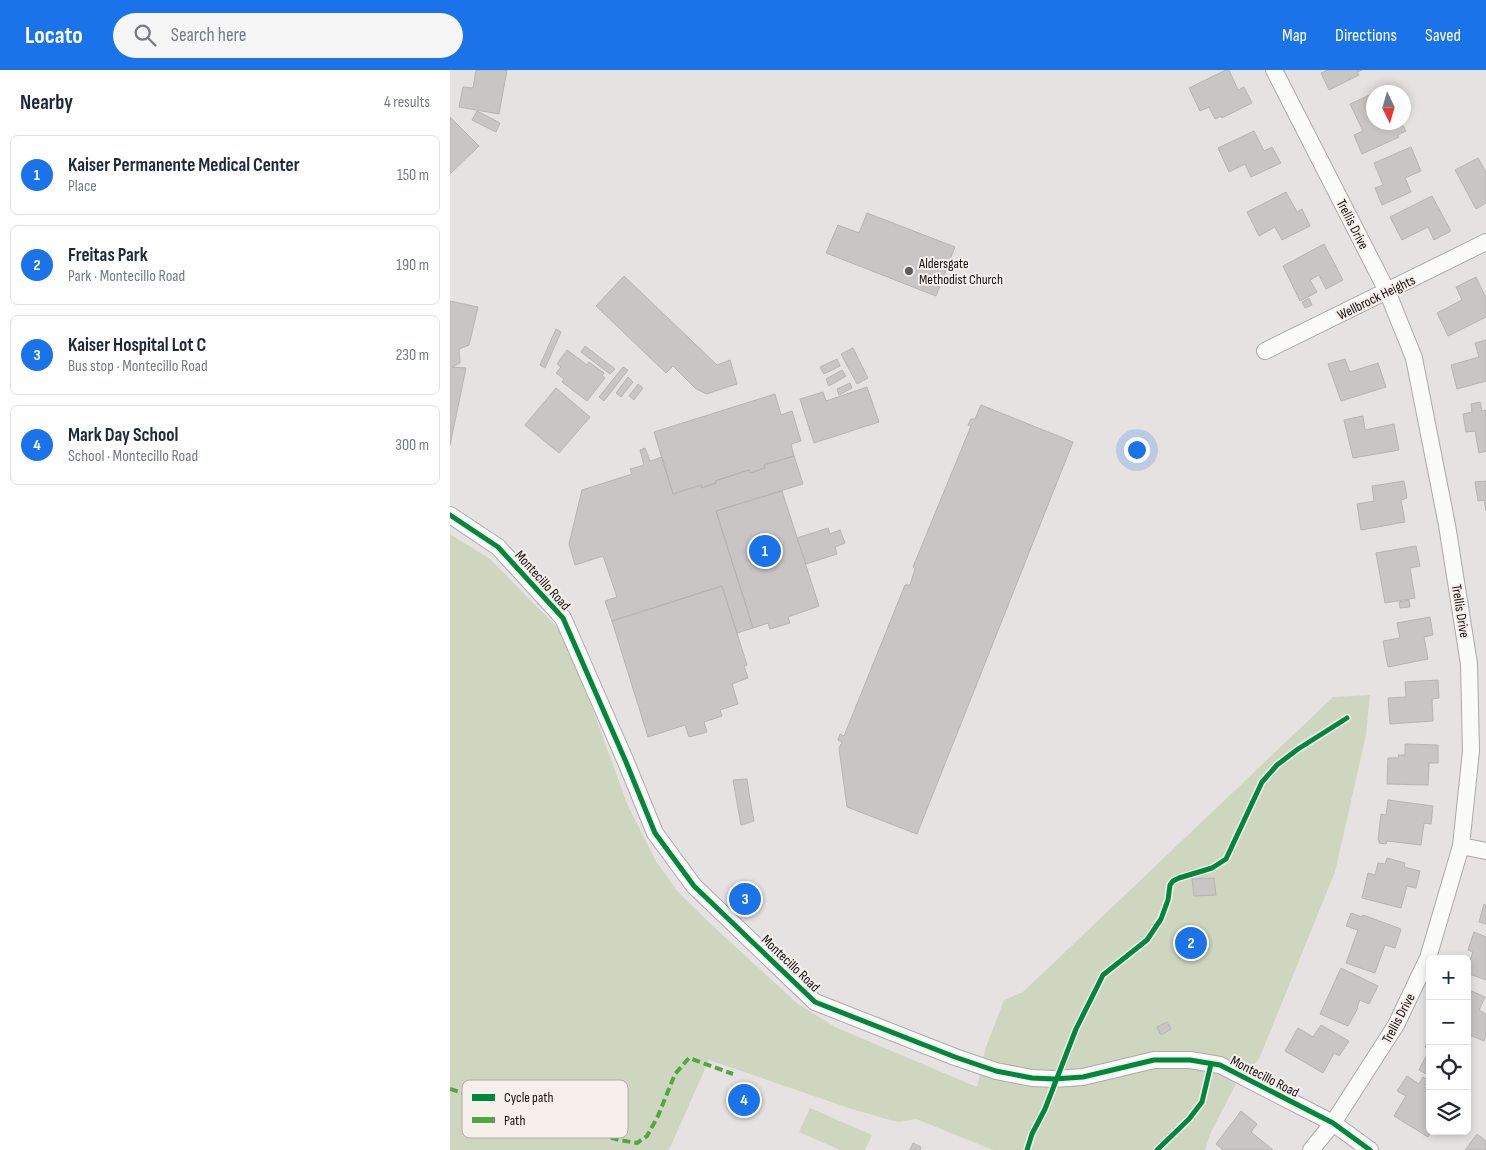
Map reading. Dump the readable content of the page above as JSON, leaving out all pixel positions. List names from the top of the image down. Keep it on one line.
{"streets":{"street":["Trellis Drive","Wellbrock Heights","Montecillo Road"]},"crossings":[["Trellis Drive","Wellbrock Heights"],["Trellis Drive","Montecillo Road"]],"places":["Aldersgate Methodist Church"],"legend":["Cycle path","Path"],"north":"bottom","page":{"header":"Locato","search":"Search here","nav":["Map","Directions","Saved"],"heading":["Nearby","4 results"],"list":[{"mark":"1","name":"Kaiser Permanente Medical Center","note":"Place","value":"150 m"},{"mark":"2","name":"Freitas Park","note":"Park · Montecillo Road","value":"190 m"},{"mark":"3","name":"Kaiser Hospital Lot C","note":"Bus stop · Montecillo Road","value":"230 m"},{"mark":"4","name":"Mark Day School","note":"School · Montecillo Road","value":"300 m"}],"pins":["1","3","2","4"],"map_buttons":["+","−"]}}
